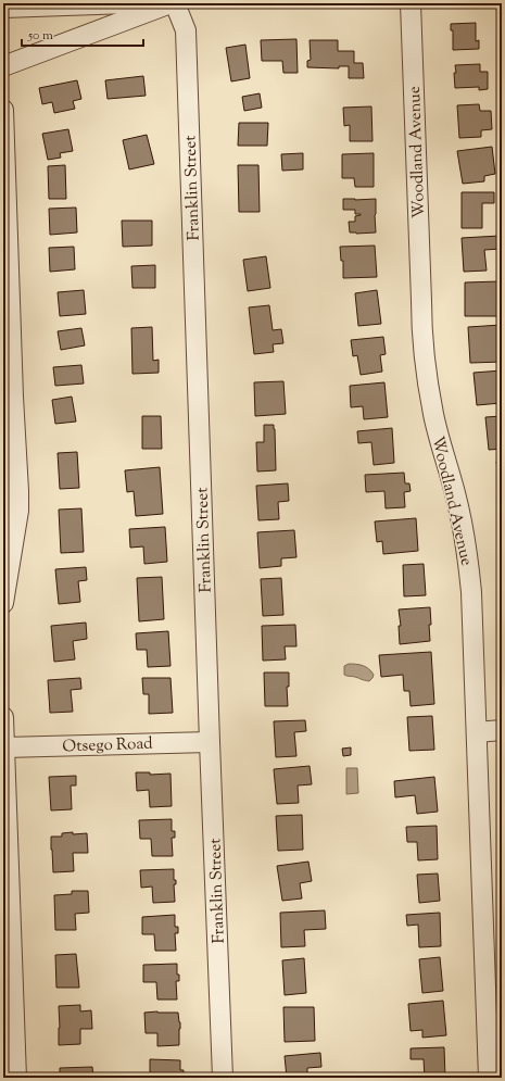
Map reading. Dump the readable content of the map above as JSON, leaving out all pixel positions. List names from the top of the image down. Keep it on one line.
{"streets":{"street":["Woodland Avenue","Franklin Street","Otsego Road"]},"crossings":[["Franklin Street","Otsego Road"]],"scale_bar":"50 m"}
